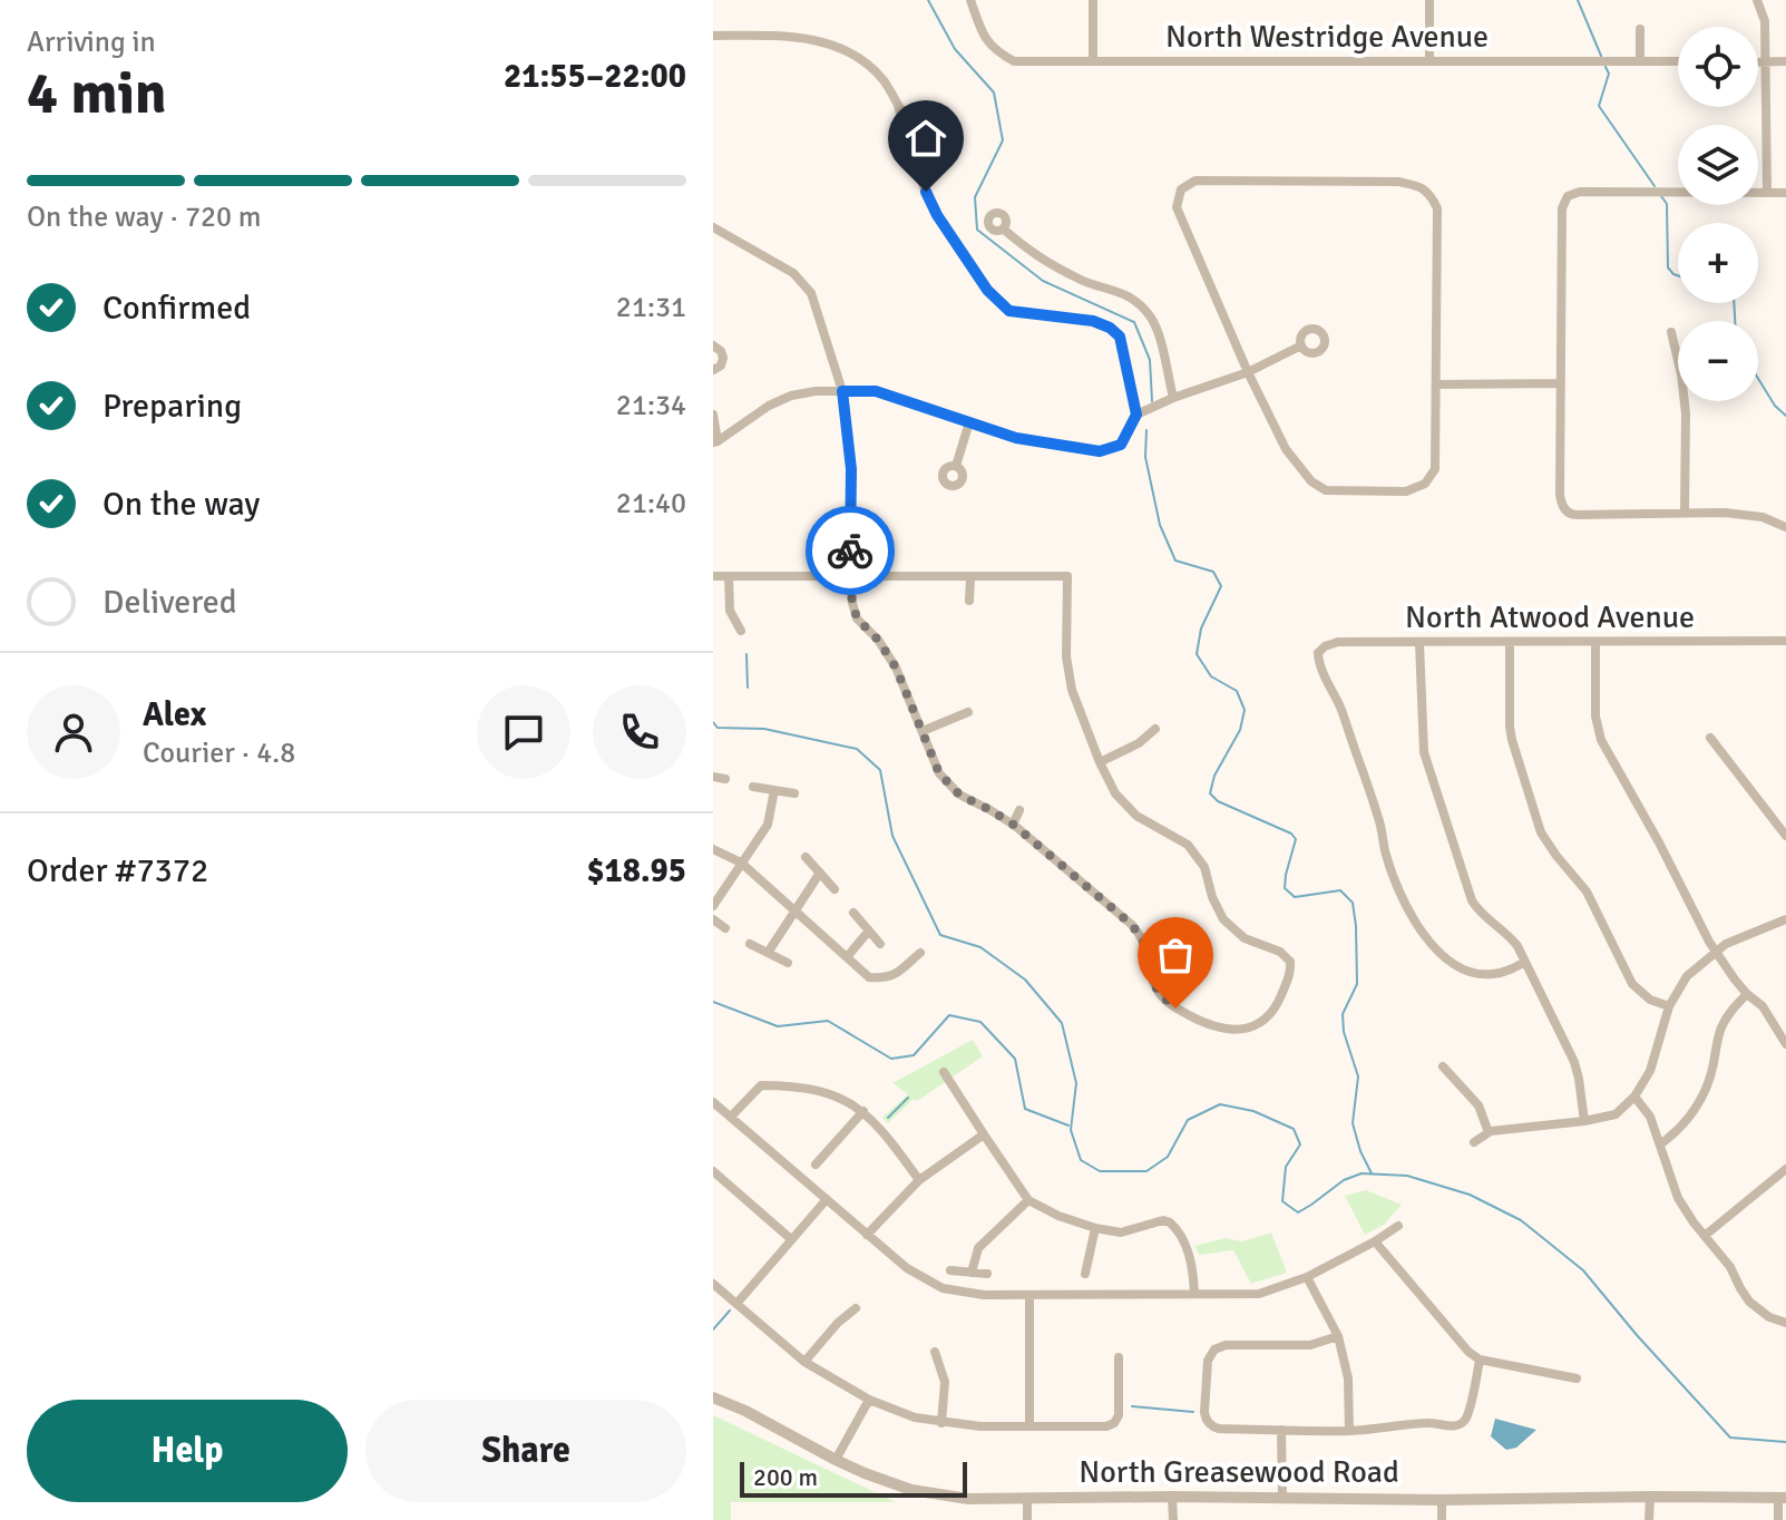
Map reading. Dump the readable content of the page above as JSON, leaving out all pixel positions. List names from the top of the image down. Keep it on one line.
{"streets":{"street":["North Westridge Avenue","North Atwood Avenue","North Greasewood Road"]},"scale_bar":"200 m","page":{"heading":["4 min","Arriving in","21:55–22:00"],"panel":["Alex","Courier · 4.8","Order #7372","$18.95"],"map_buttons":["+","−"],"bar":"On the way · 720 m","list":[["Confirmed","21:31"],["Preparing","21:34"],["On the way","21:40"],"Delivered"],"buttons":["Help","Share"],"scale":"200 m"}}
